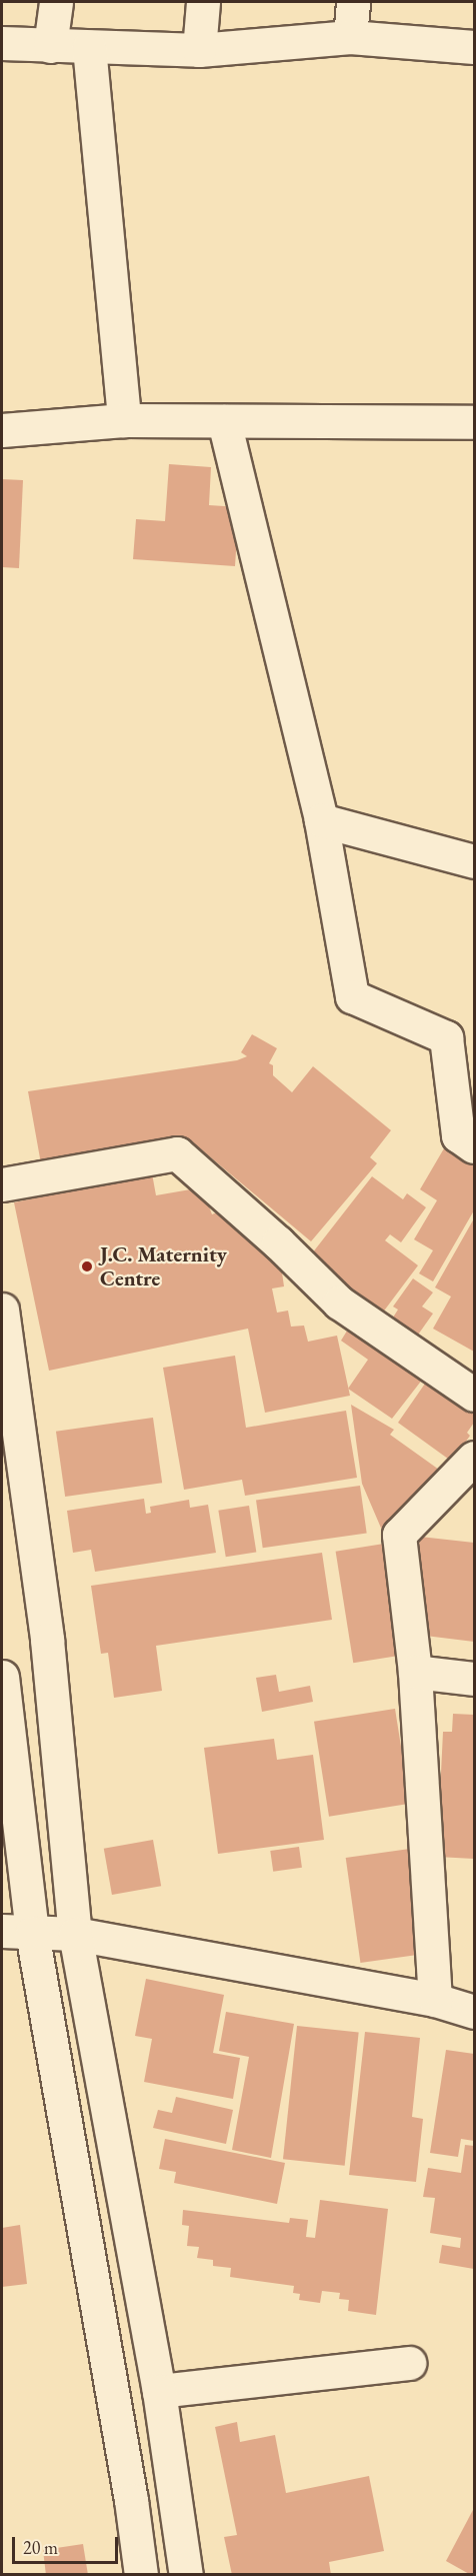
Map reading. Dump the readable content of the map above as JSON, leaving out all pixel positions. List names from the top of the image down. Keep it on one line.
{"places":["J.C. Maternity Centre"],"scale_bar":"20 m"}
